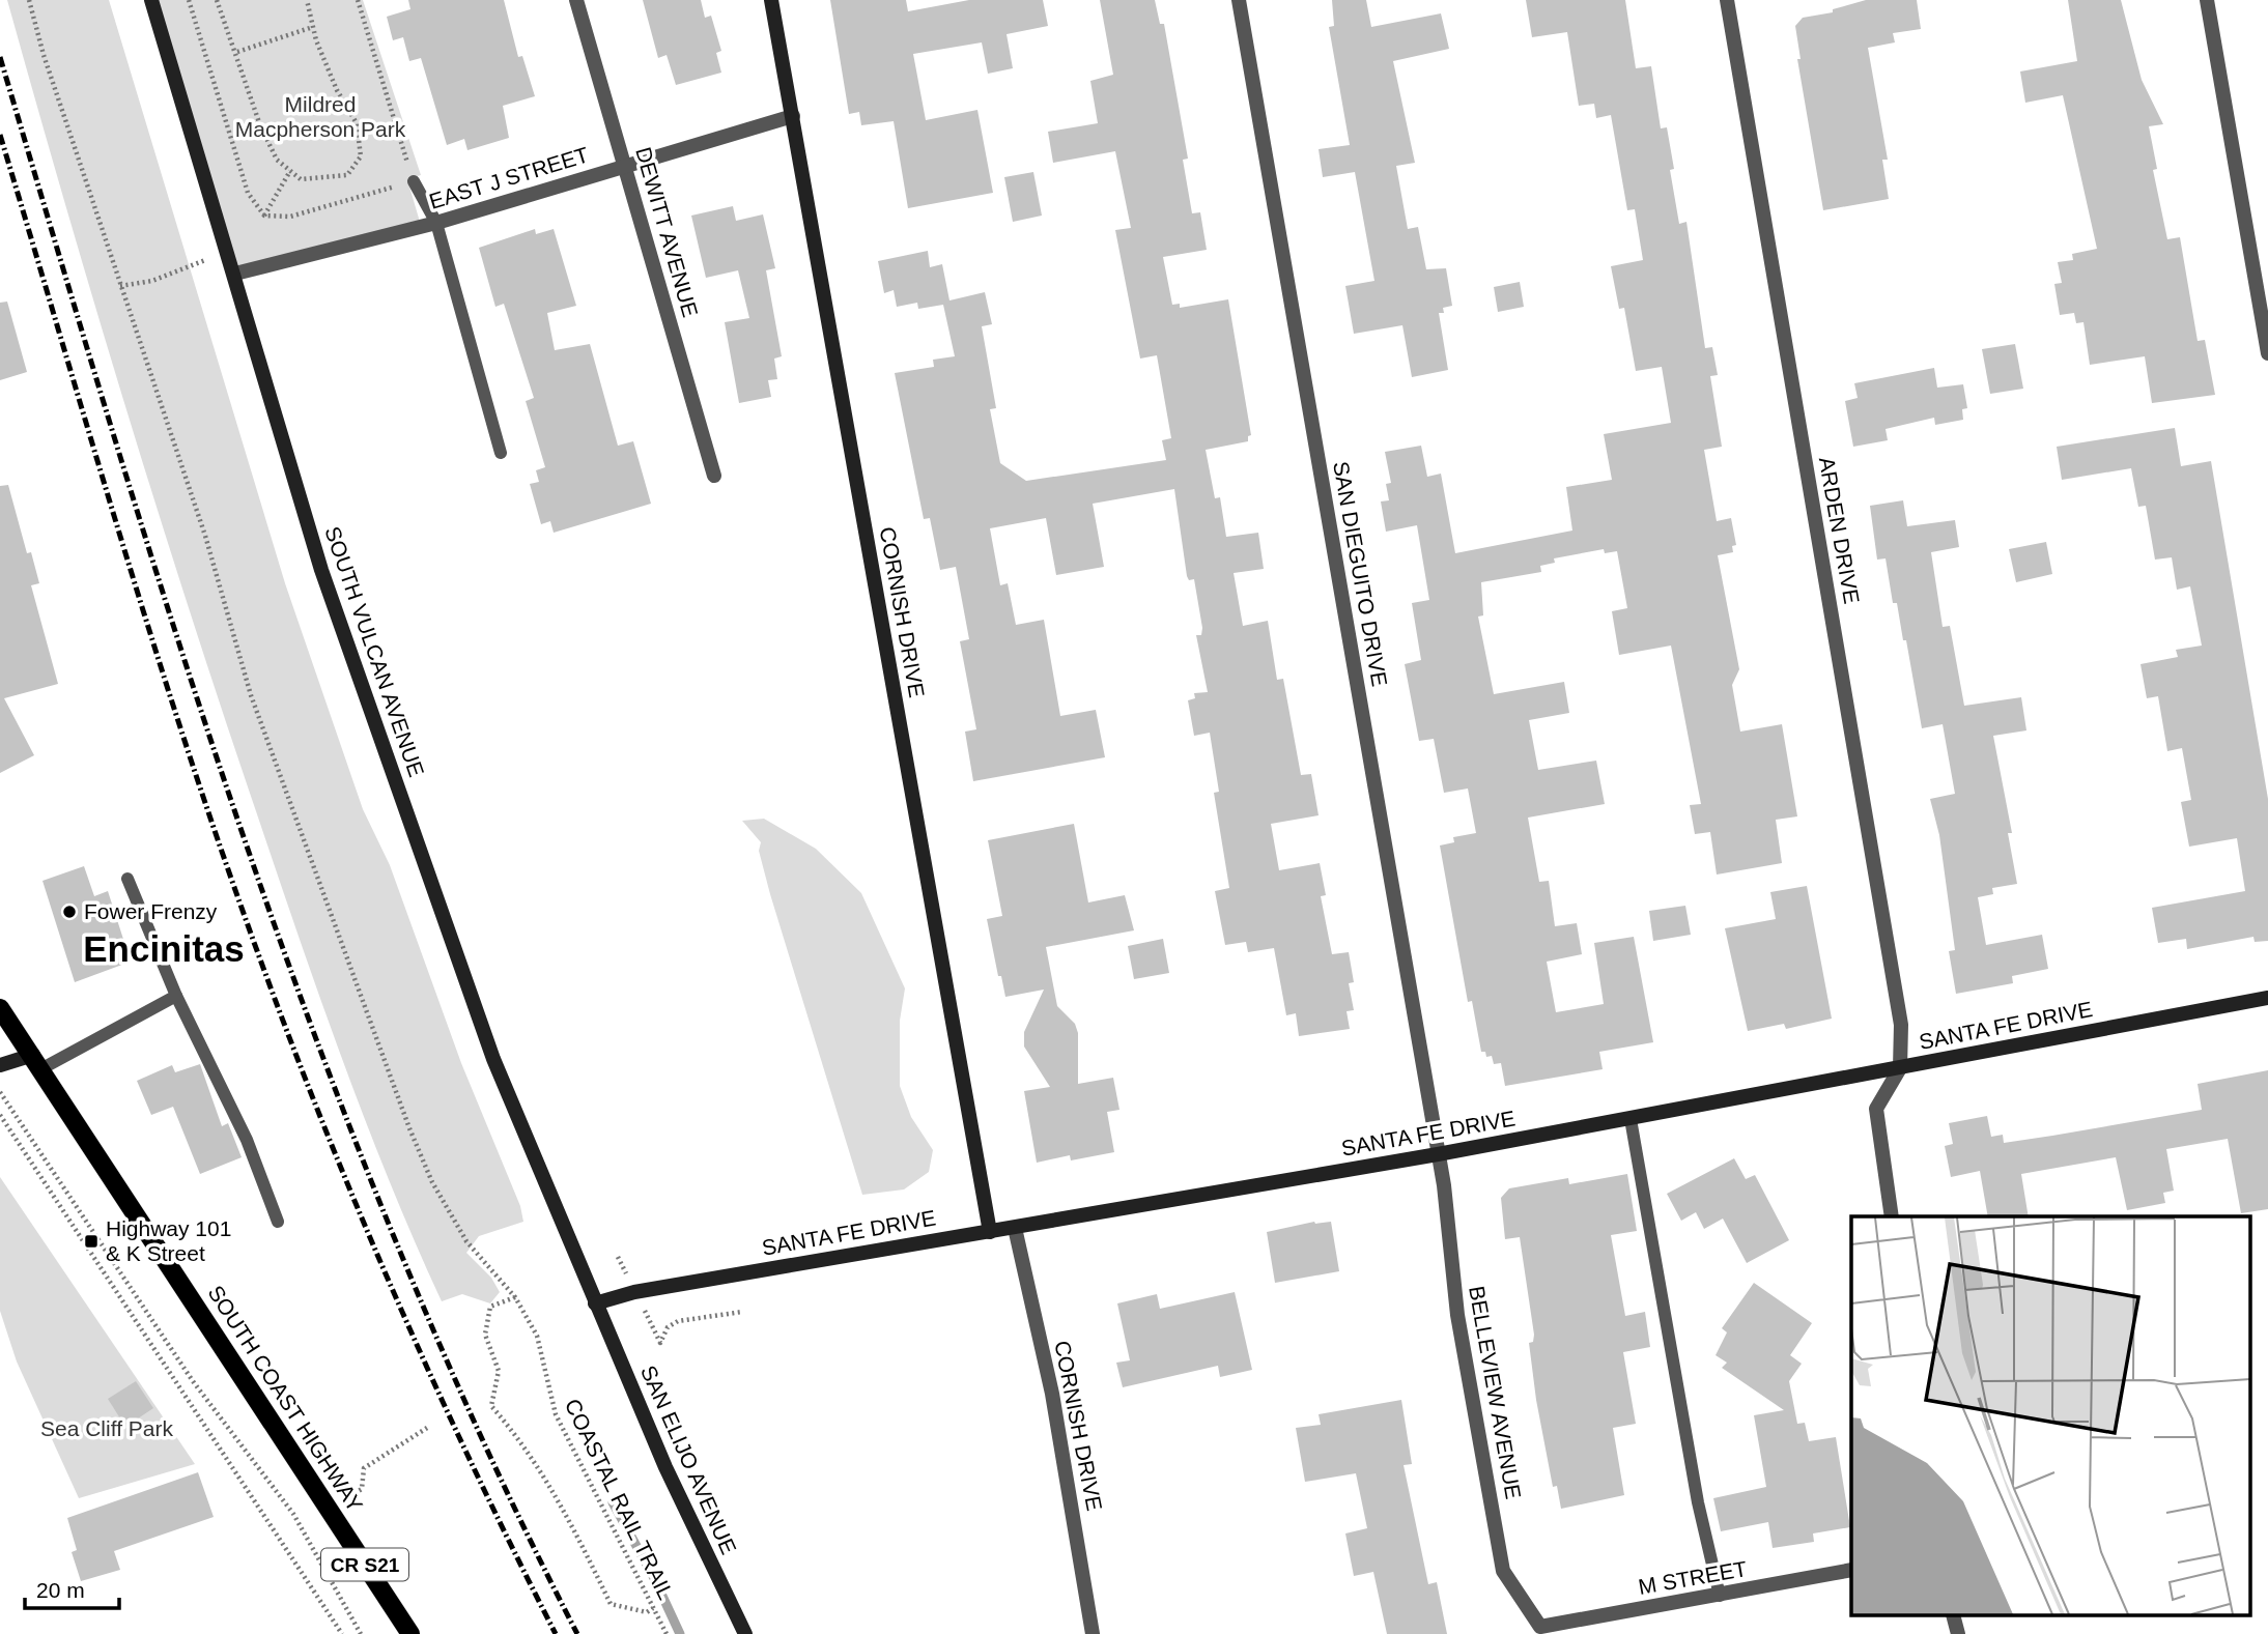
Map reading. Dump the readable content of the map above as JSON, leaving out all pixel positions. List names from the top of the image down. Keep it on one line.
{"streets":{"main road":["CORNISH DRIVE","SOUTH VULCAN AVENUE","SANTA FE DRIVE","SOUTH COAST HIGHWAY","SAN ELIJO AVENUE","CR S21"],"street":["EAST J STREET","DEWITT AVENUE","ARDEN DRIVE","SAN DIEGUITO DRIVE","BELLEVIEW AVENUE","M STREET"],"path":["COASTAL RAIL TRAIL"]},"crossings":[["EAST J STREET","DEWITT AVENUE"],["EAST J STREET","CORNISH DRIVE"],["EAST J STREET","SOUTH VULCAN AVENUE"],["ARDEN DRIVE","SANTA FE DRIVE"],["SAN DIEGUITO DRIVE","SANTA FE DRIVE"],["SAN DIEGUITO DRIVE","BELLEVIEW AVENUE"],["CORNISH DRIVE","SANTA FE DRIVE"],["SOUTH VULCAN AVENUE","SANTA FE DRIVE"],["SOUTH VULCAN AVENUE","SAN ELIJO AVENUE"],["SANTA FE DRIVE","BELLEVIEW AVENUE"],["SANTA FE DRIVE","SAN ELIJO AVENUE"],["BELLEVIEW AVENUE","M STREET"]],"districts":["Encinitas"],"parks":["Mildred Macpherson Park","Sea Cliff Park"],"places":{"other":["Fower Frenzy"],"transit":["Highway 101 & K Street"]},"scale_bar":"20 m"}
